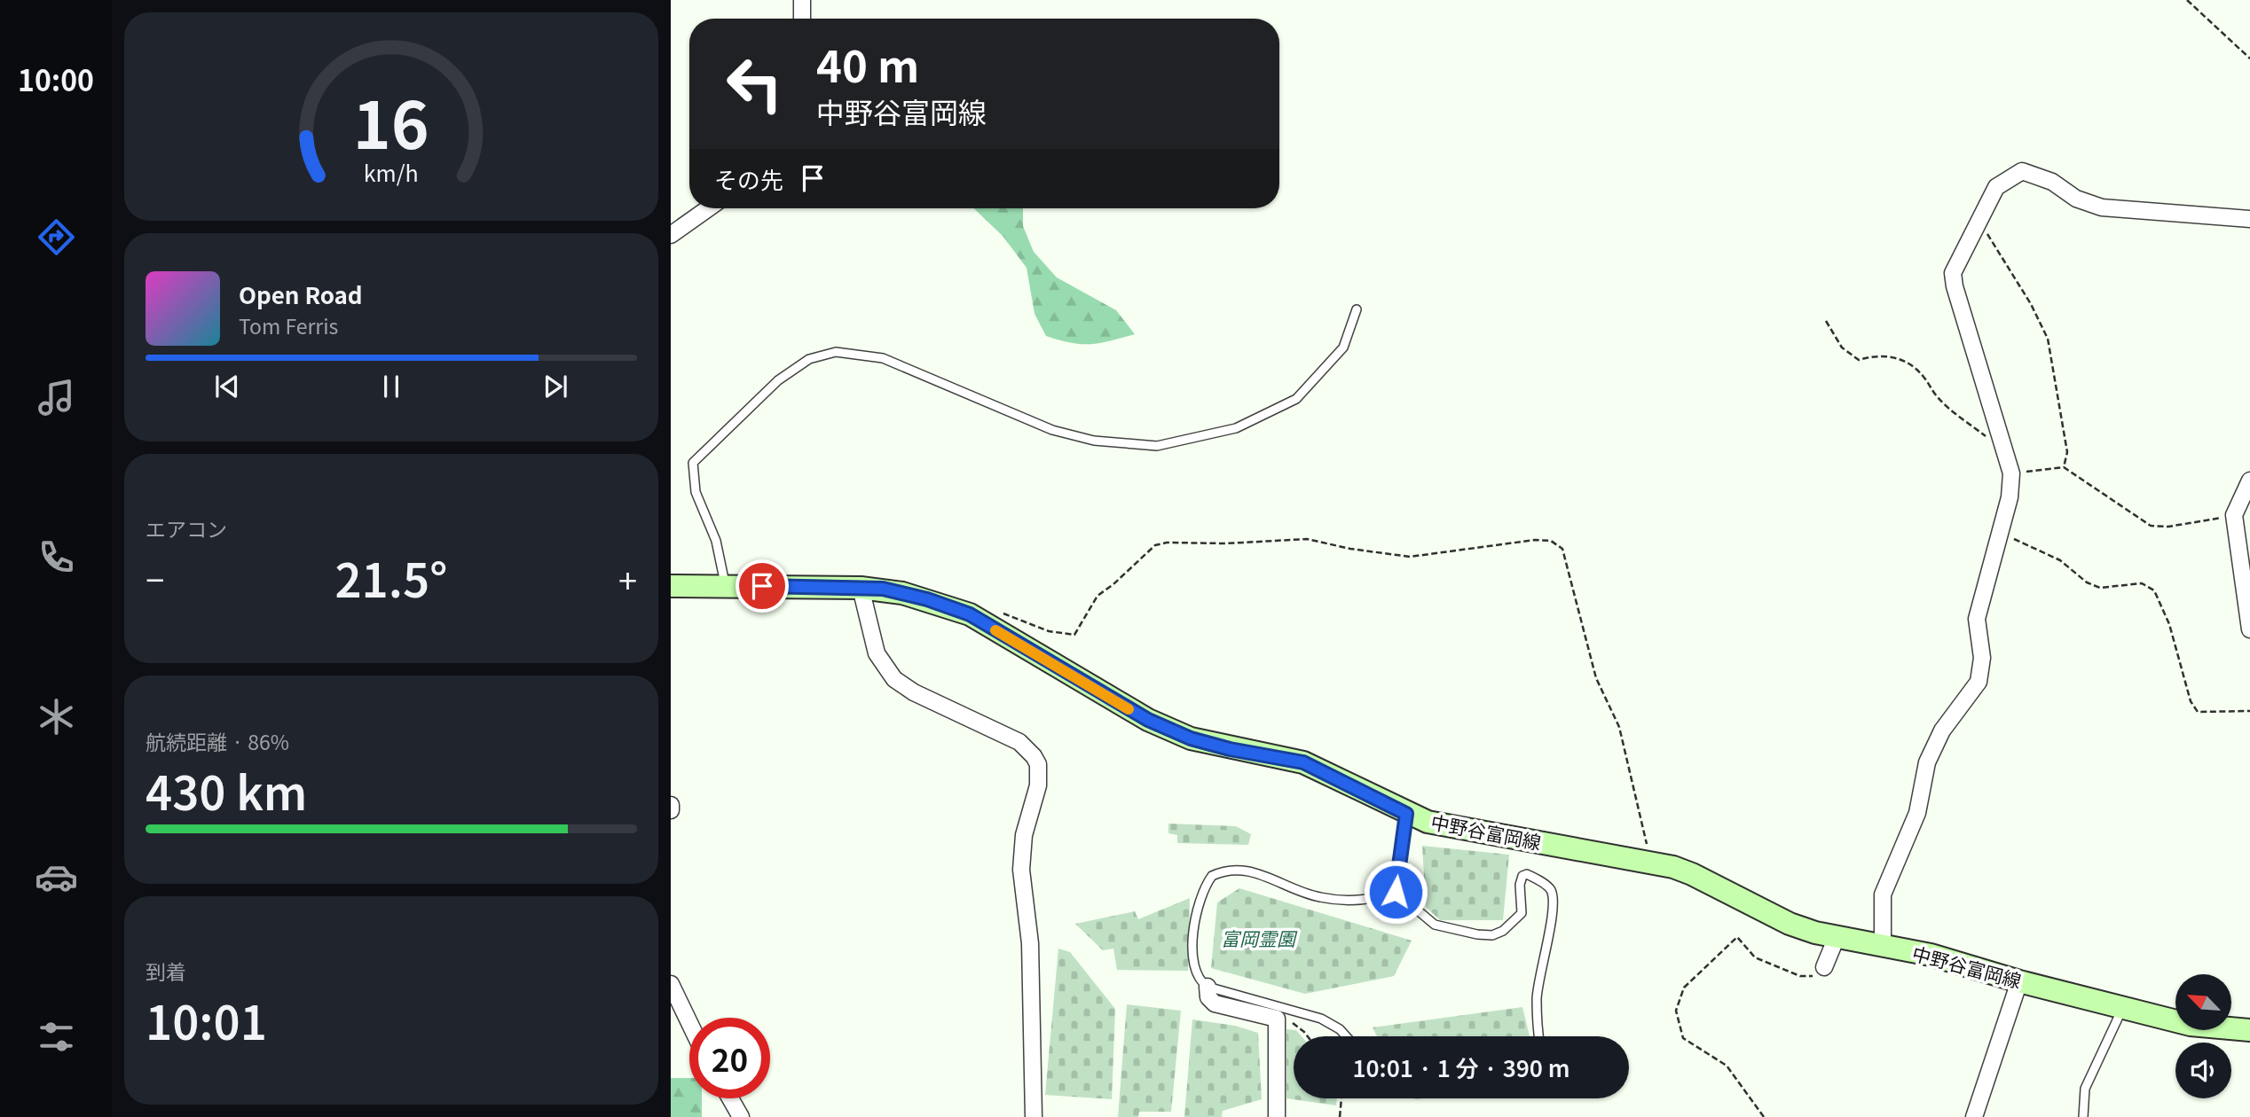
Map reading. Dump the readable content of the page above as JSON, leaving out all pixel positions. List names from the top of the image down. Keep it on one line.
{"streets":{"main road":["中野谷富岡線"]},"parks":["富岡霊園"],"north":"top left","page":{"tabs":"10:00","turn":["40 m","中野谷富岡線"],"then":"その先","song":["Open Road","Tom Ferris"],"tile":["エアコン",["航続距離 · 86%","430 km"],["到着","10:01"]],"heat":["−","21.5°","+"],"limit":"20","trip":"10:01 · 1 分 · 390 m","gauge":["16","km/h"]}}
